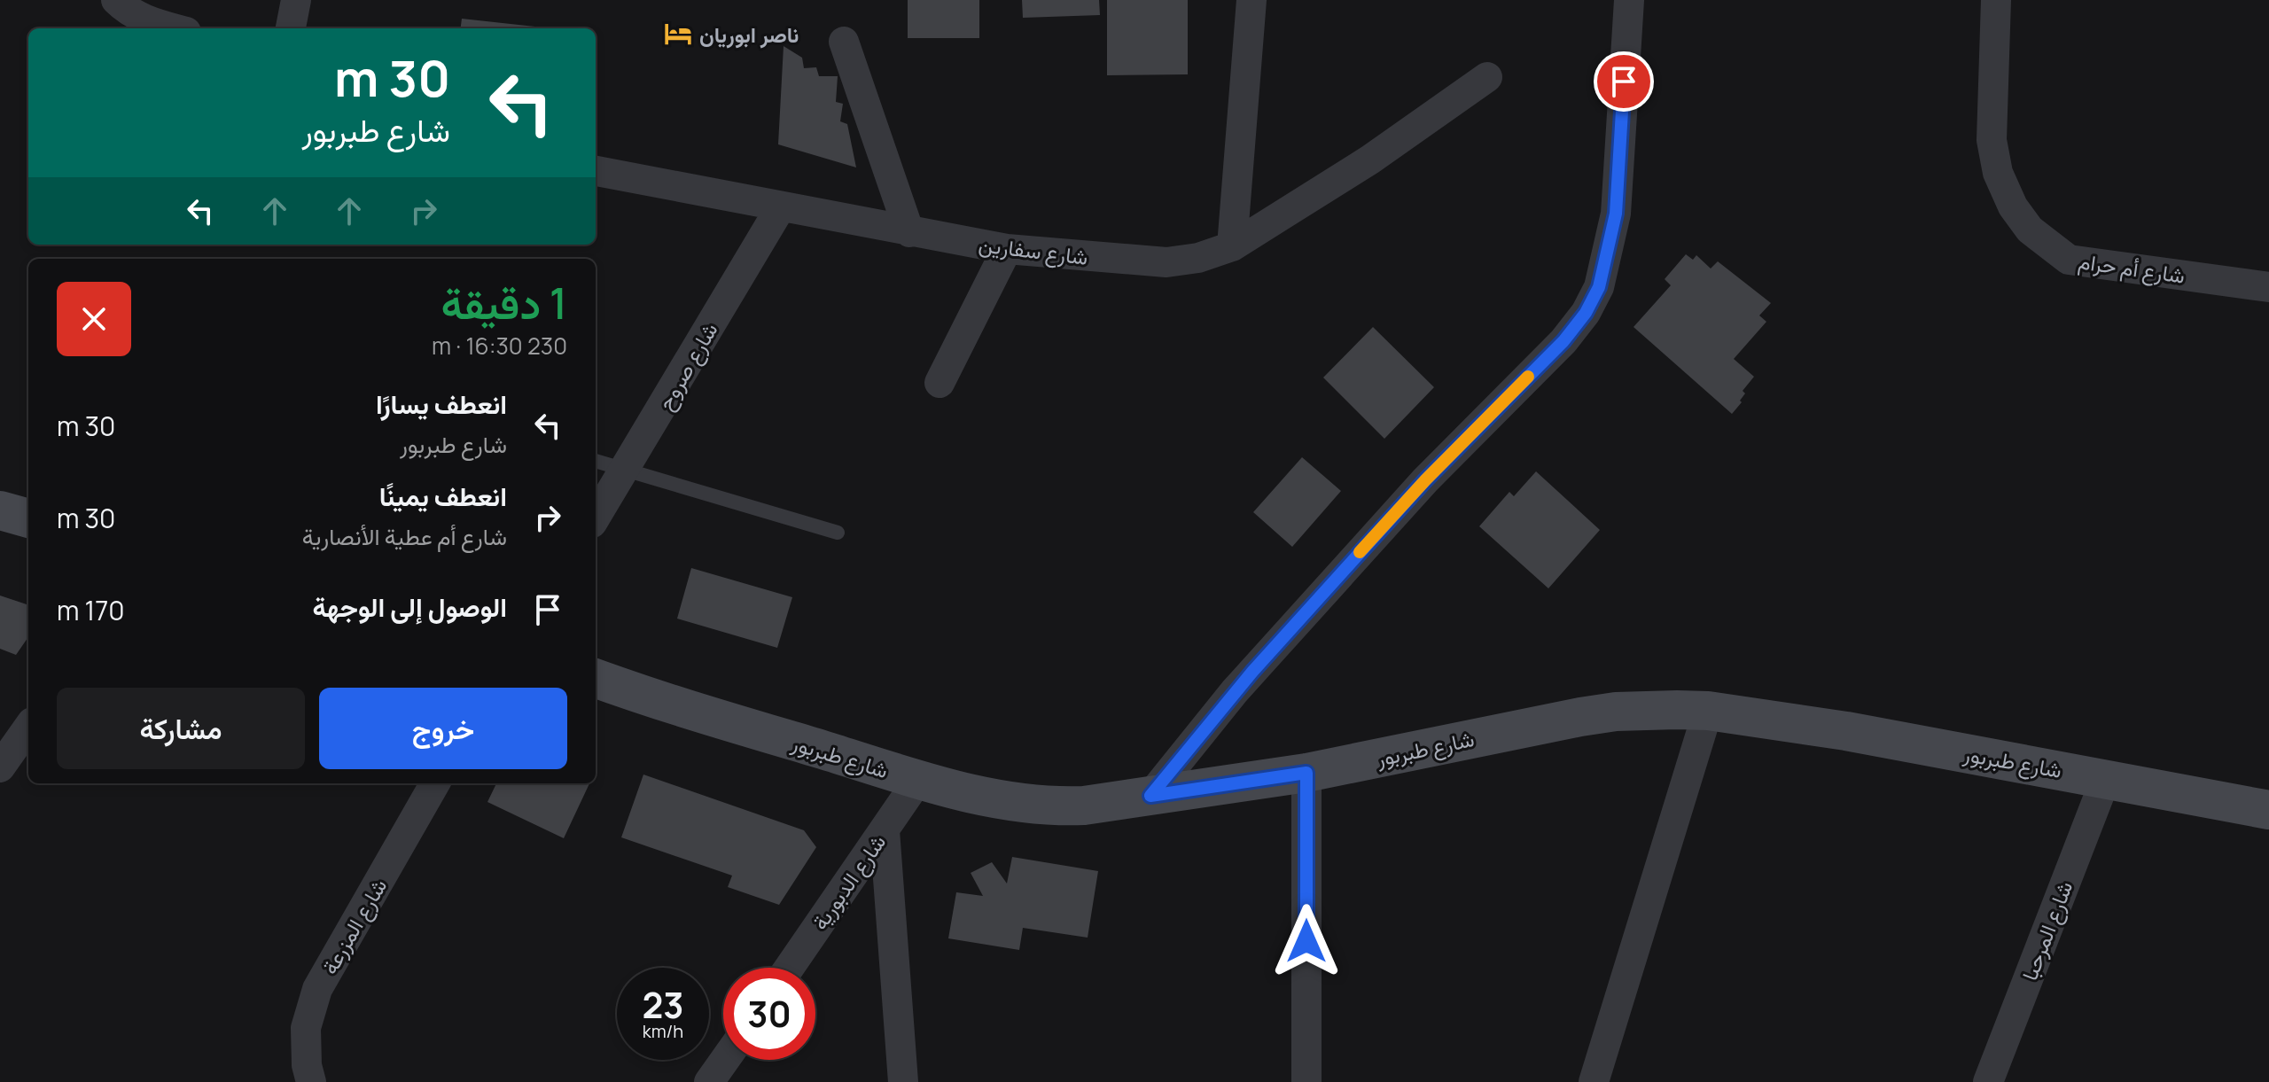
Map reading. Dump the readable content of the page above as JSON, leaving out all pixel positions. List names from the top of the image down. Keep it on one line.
{"streets":{"street":["شارع سفارين","شارع أم حرام","شارع صروح","شارع طبربور","شارع الدبورية","شارع المزرعة","شارع المرحبا"]},"crossings":[["شارع سفارين","شارع صروح"],["شارع طبربور","شارع الدبورية"],["شارع طبربور","شارع المرحبا"]],"places":{"hotel":["ناصر ابوريان"]},"page":{"turn":["30 m","شارع طبربور"],"heading":["1 دقيقة","230 m · 16:30"],"list":[{"name":"انعطف يسارًا","note":"شارع طبربور","value":"30 m"},{"name":"انعطف يمينًا","note":"شارع أم عطية الأنصارية","value":"30 m"},{"name":"الوصول إلى الوجهة","value":"170 m"}],"buttons":["خروج","مشاركة"],"speed":"23 km/h","limit":"30"}}
